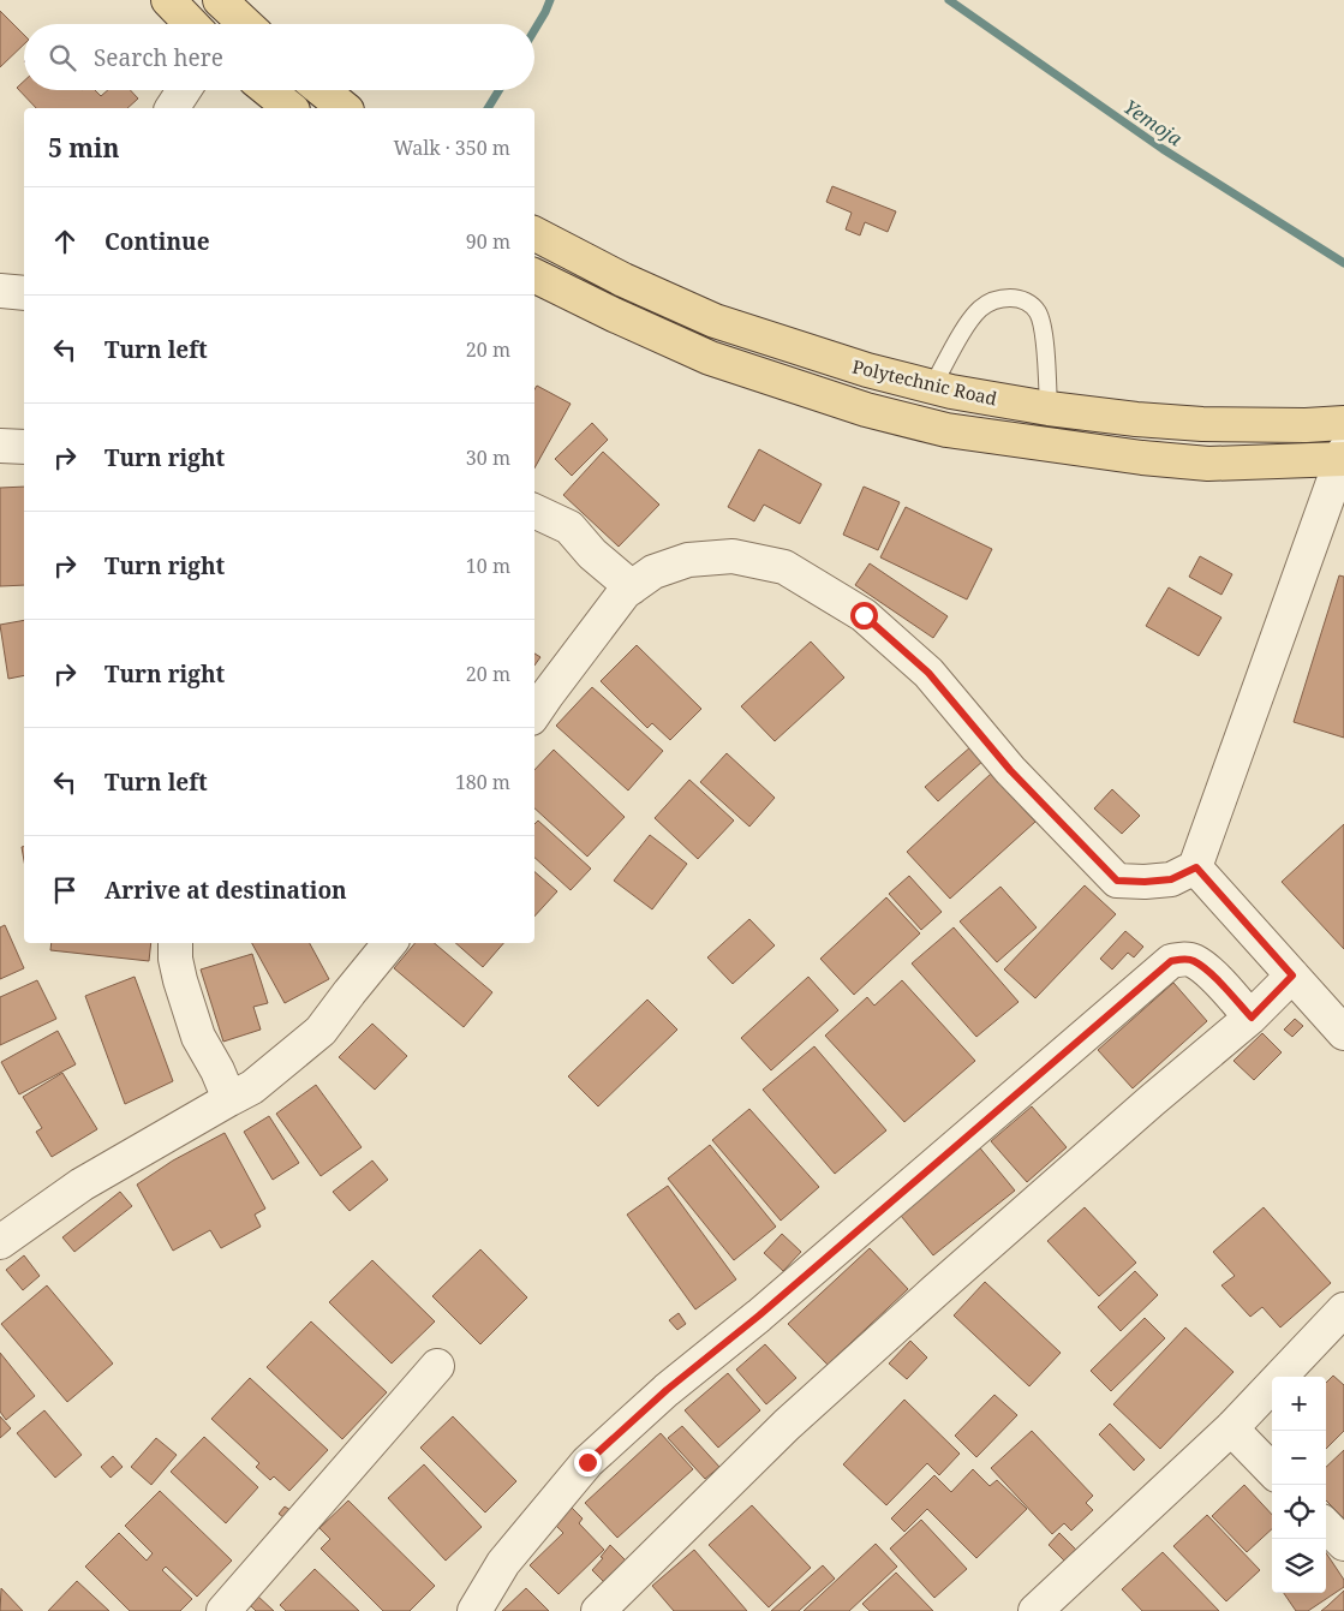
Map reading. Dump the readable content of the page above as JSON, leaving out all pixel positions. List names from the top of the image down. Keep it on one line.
{"streets":{"main road":["Polytechnic Road"]},"water":["Yemoja"],"page":{"search":"Search here","heading":["5 min","Walk · 350 m"],"list":[["Continue","90 m"],["Turn left","20 m"],["Turn right","30 m"],["Turn right","10 m"],["Turn right","20 m"],["Turn left","180 m"],"Arrive at destination"],"map_buttons":["+","−"]}}
